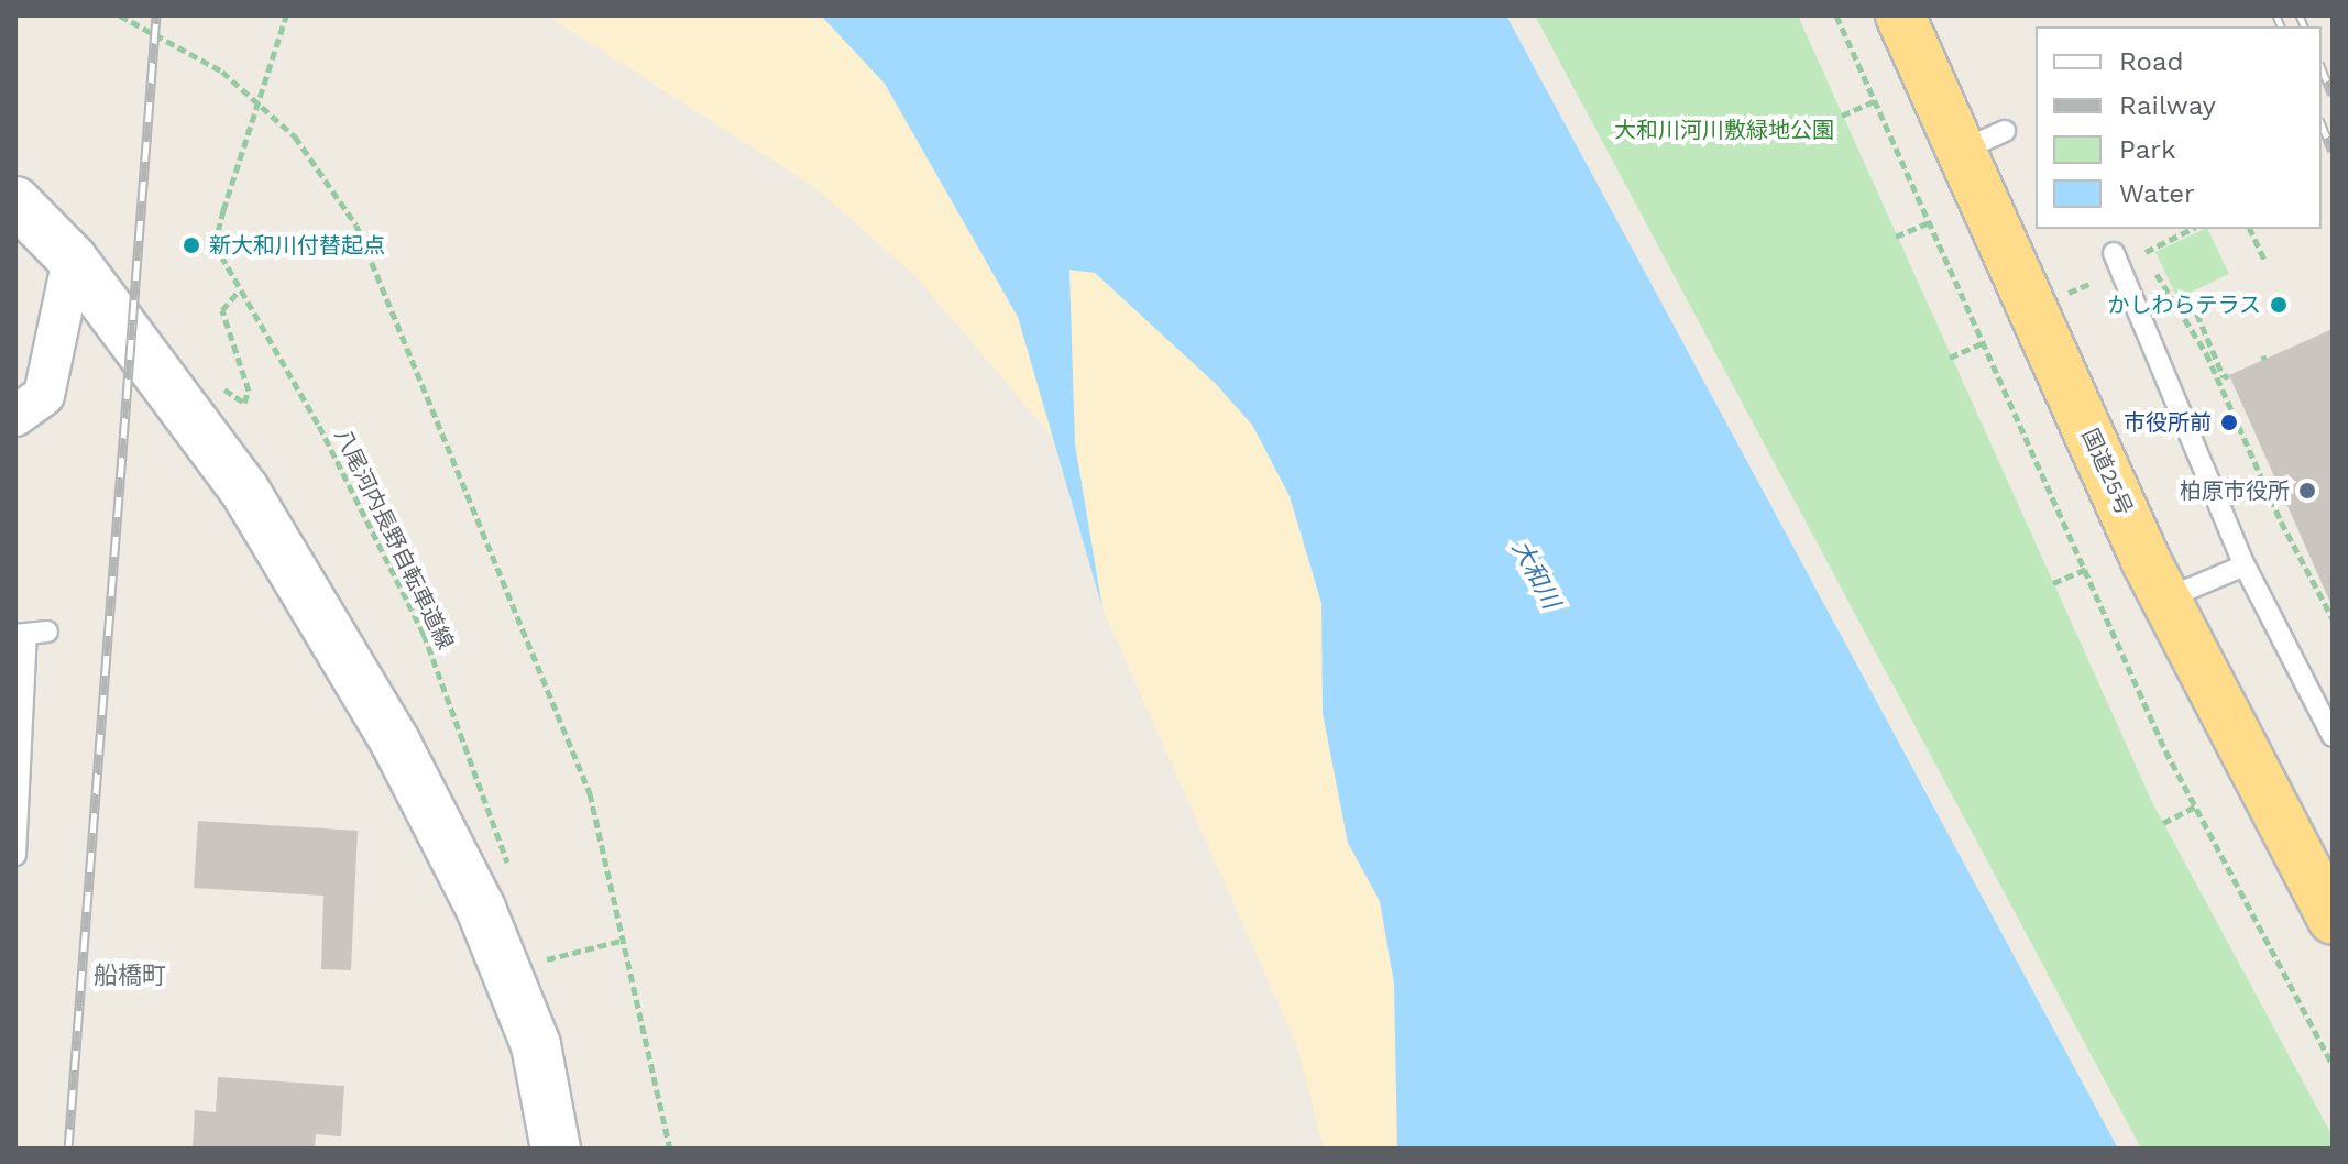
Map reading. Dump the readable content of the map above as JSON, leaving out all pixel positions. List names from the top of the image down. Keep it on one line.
{"streets":{"highway":["国道25号"],"path":["八尾河内長野自転車道線"]},"districts":["船橋町"],"water":["大和川"],"parks":["大和川河川敷緑地公園"],"places":["新大和川付替起点","かしわらテラス","市役所前","柏原市役所"],"legend":["Road","Railway","Park","Water"]}
